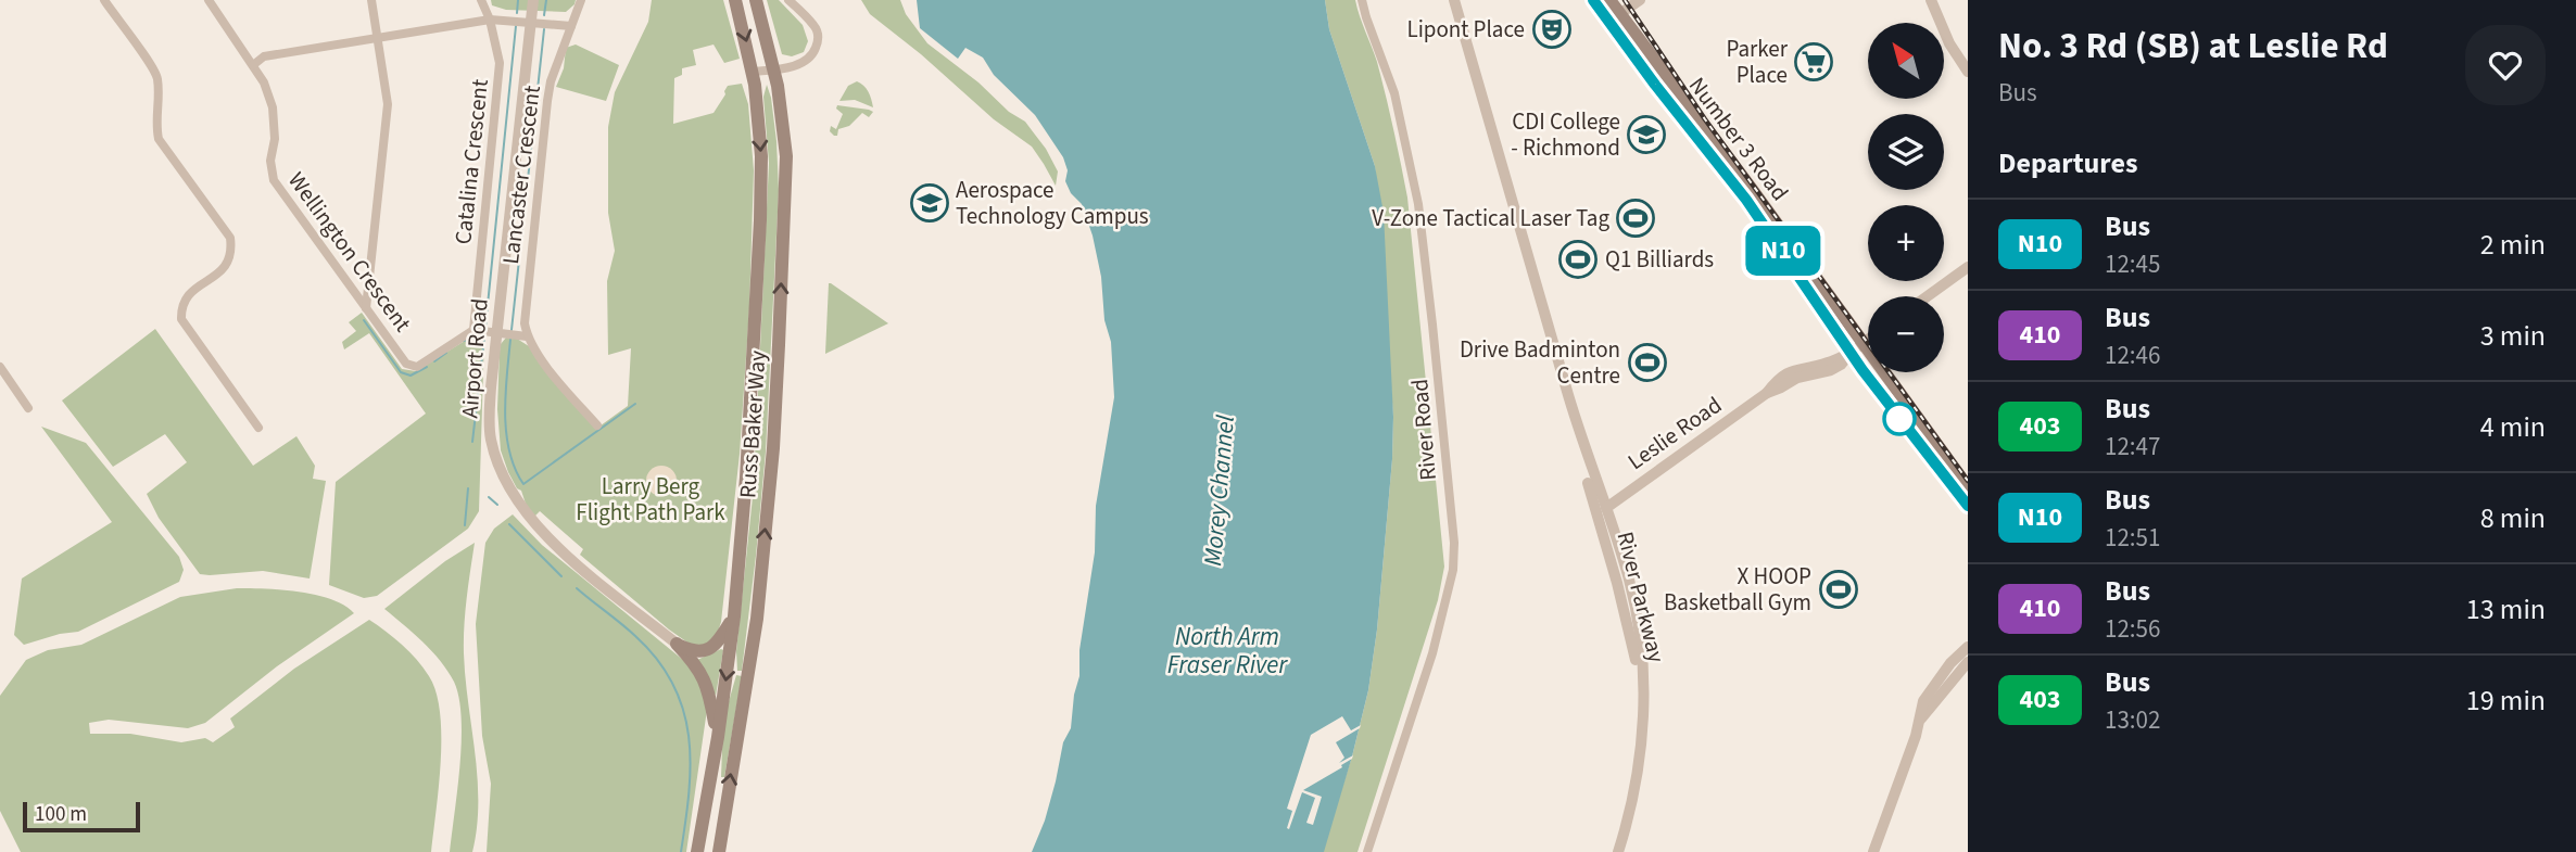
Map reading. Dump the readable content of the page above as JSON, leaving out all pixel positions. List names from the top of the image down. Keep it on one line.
{"streets":{"main road":["Number 3 Road","Russ Baker Way"],"street":["Catalina Crescent","Lancaster Crescent","Wellington Crescent","Airport Road","River Road","Leslie Road","River Parkway"]},"crossings":[["Number 3 Road","Leslie Road"],["Catalina Crescent","Wellington Crescent"],["Leslie Road","River Parkway"]],"water":["Morey Channel","North Arm Fraser River"],"parks":["Larry Berg Flight Path Park"],"places":{"theatre":["Lipont Place"],"supermarket":["Parker Place"],"school or university":["CDI College - Richmond","Aerospace Technology Campus"],"sports":["V-Zone Tactical Laser Tag","Q1 Billiards","Drive Badminton Centre","X HOOP Basketball Gym"]},"lines":["bus line N10"],"scale_bar":"100 m","north":"top left","page":{"on_map":"N10","heading":[["No. 3 Rd (SB) at Leslie Rd","Bus"],"Departures"],"map_buttons":["+","−"],"list":[{"mark":"N10","name":"Bus","note":"12:45","value":"2 min"},{"mark":"410","name":"Bus","note":"12:46","value":"3 min"},{"mark":"403","name":"Bus","note":"12:47","value":"4 min"},{"mark":"N10","name":"Bus","note":"12:51","value":"8 min"},{"mark":"410","name":"Bus","note":"12:56","value":"13 min"},{"mark":"403","name":"Bus","note":"13:02","value":"19 min"}],"scale":"100 m"}}
